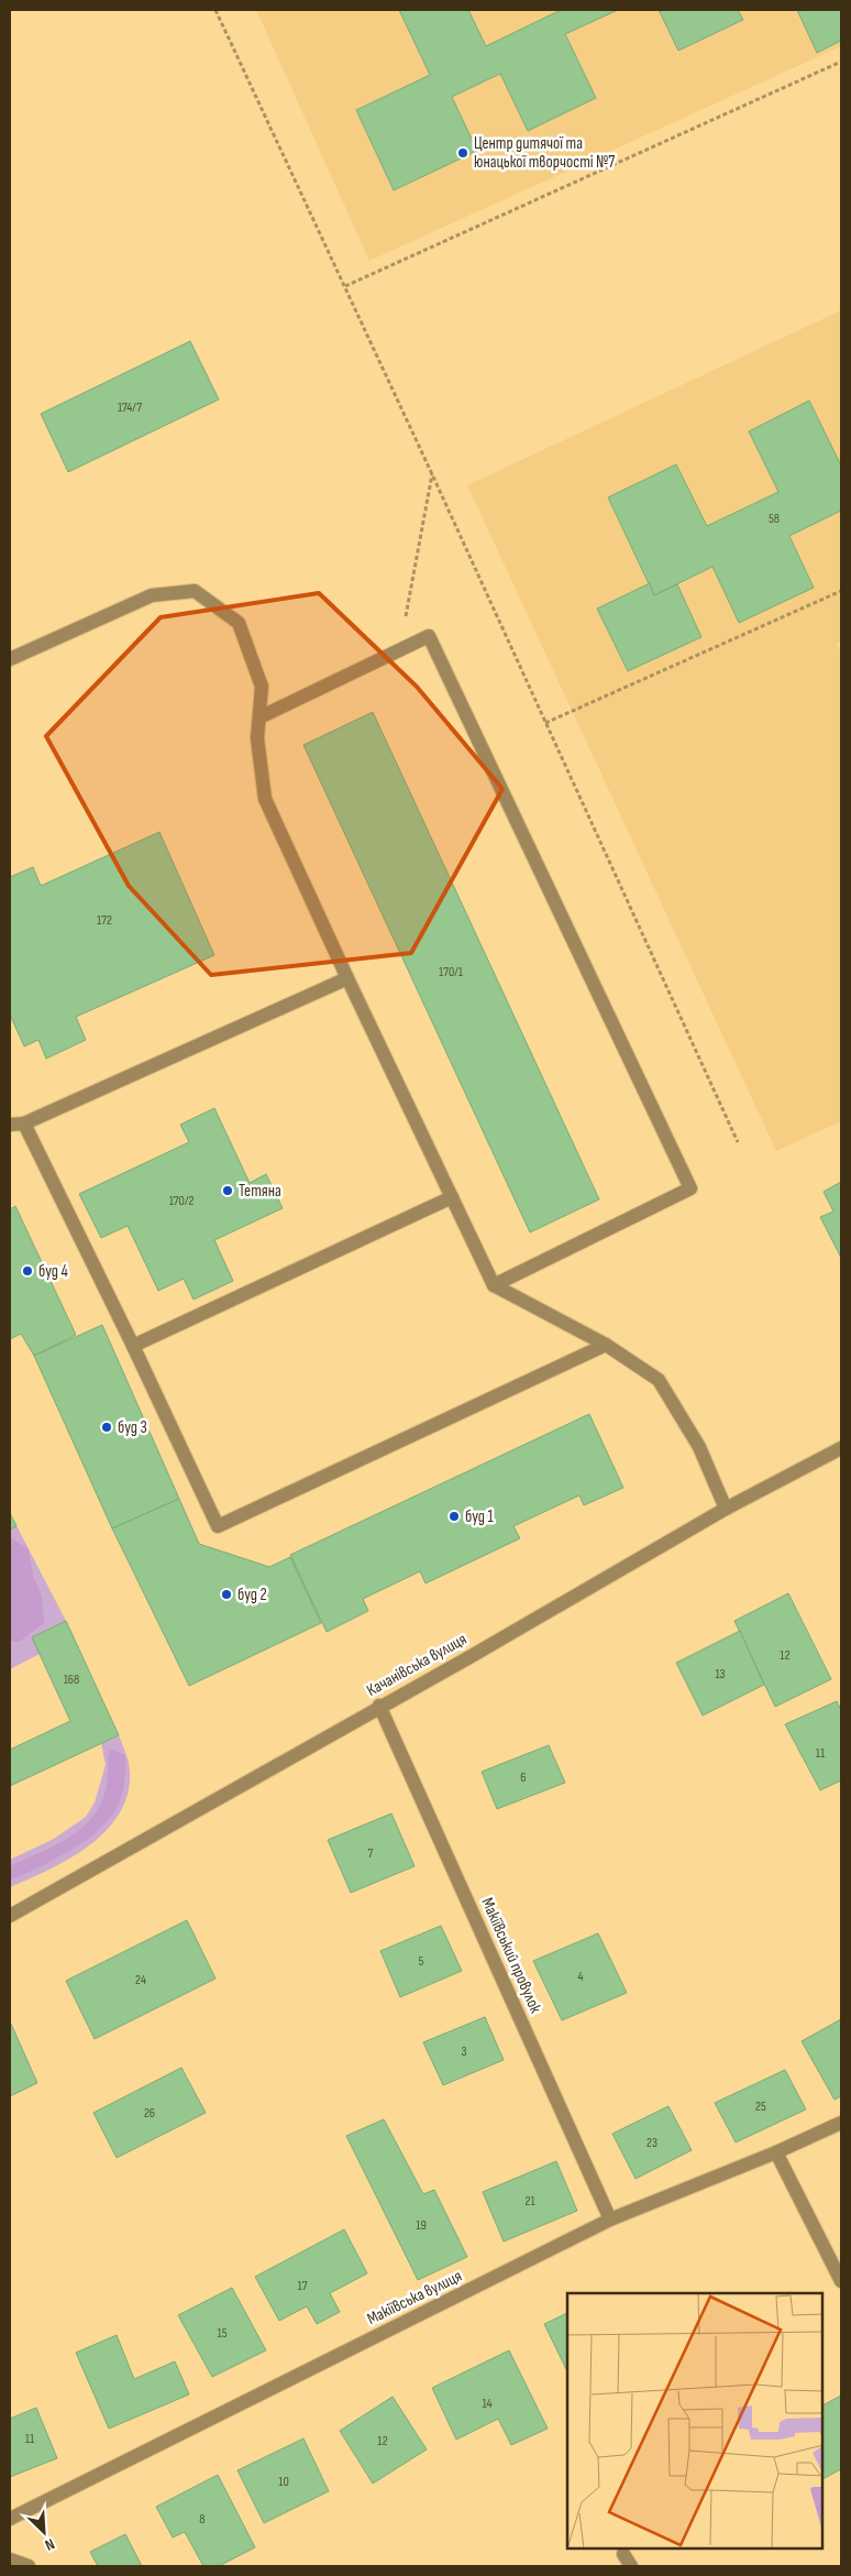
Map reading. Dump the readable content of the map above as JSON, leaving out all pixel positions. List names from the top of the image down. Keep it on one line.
{"streets":{"street":["Качанівська вулиця","Макіївський провулок","Макіївська вулиця"]},"crossings":[["Качанівська вулиця","Макіївський провулок"],["Макіївський провулок","Макіївська вулиця"]],"places":["Центр дитячої та юнацької творчості №7","Тетяна","буд 4","буд 3","буд 1","буд 2"],"house_numbers":["174/7","58","172","170/1","170/2","12","13","168","11","6","7","5","4","24","3","25","26","23","21","19","17","15","14","11","12","10","8"],"north":"bottom right"}
